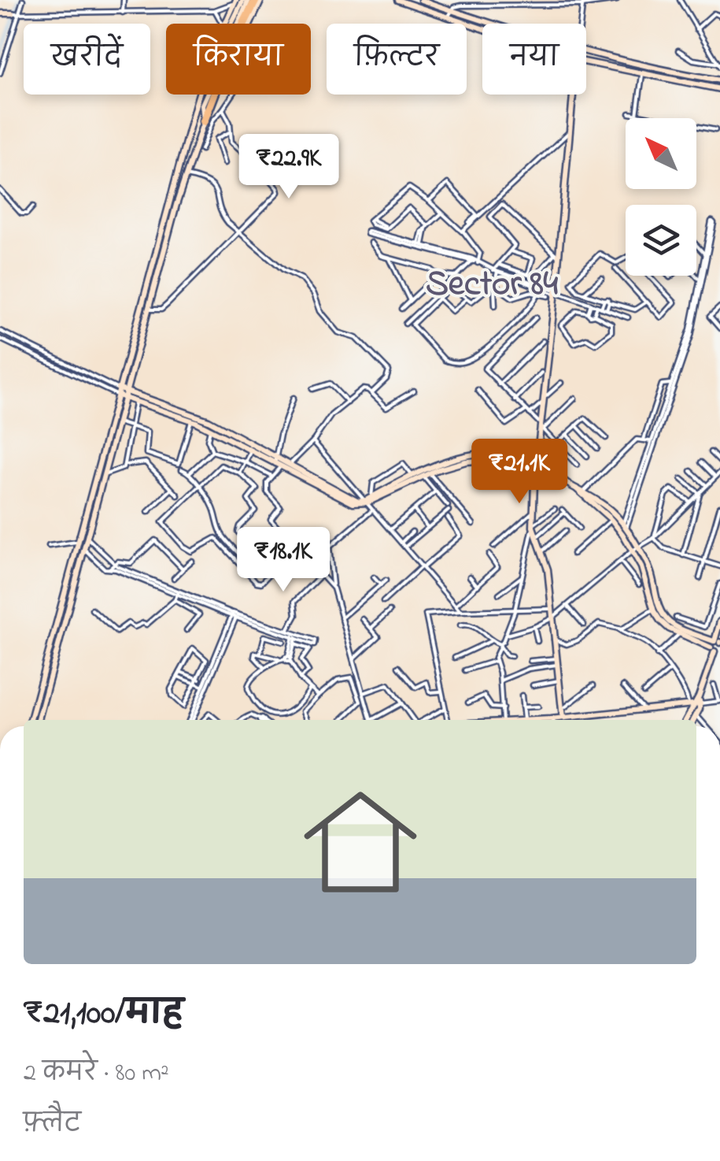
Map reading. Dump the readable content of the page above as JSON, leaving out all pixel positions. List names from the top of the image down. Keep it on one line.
{"districts":["Sector 84"],"north":"top left","page":{"chip":["खरीदें","किराया","फ़िल्टर","नया"],"price":["₹22.9K","₹21.1K","₹18.1K"],"list":[{"name":"₹21,100/माह","note":"2 कमरे · 80 m² · फ़्लैट"}]}}
